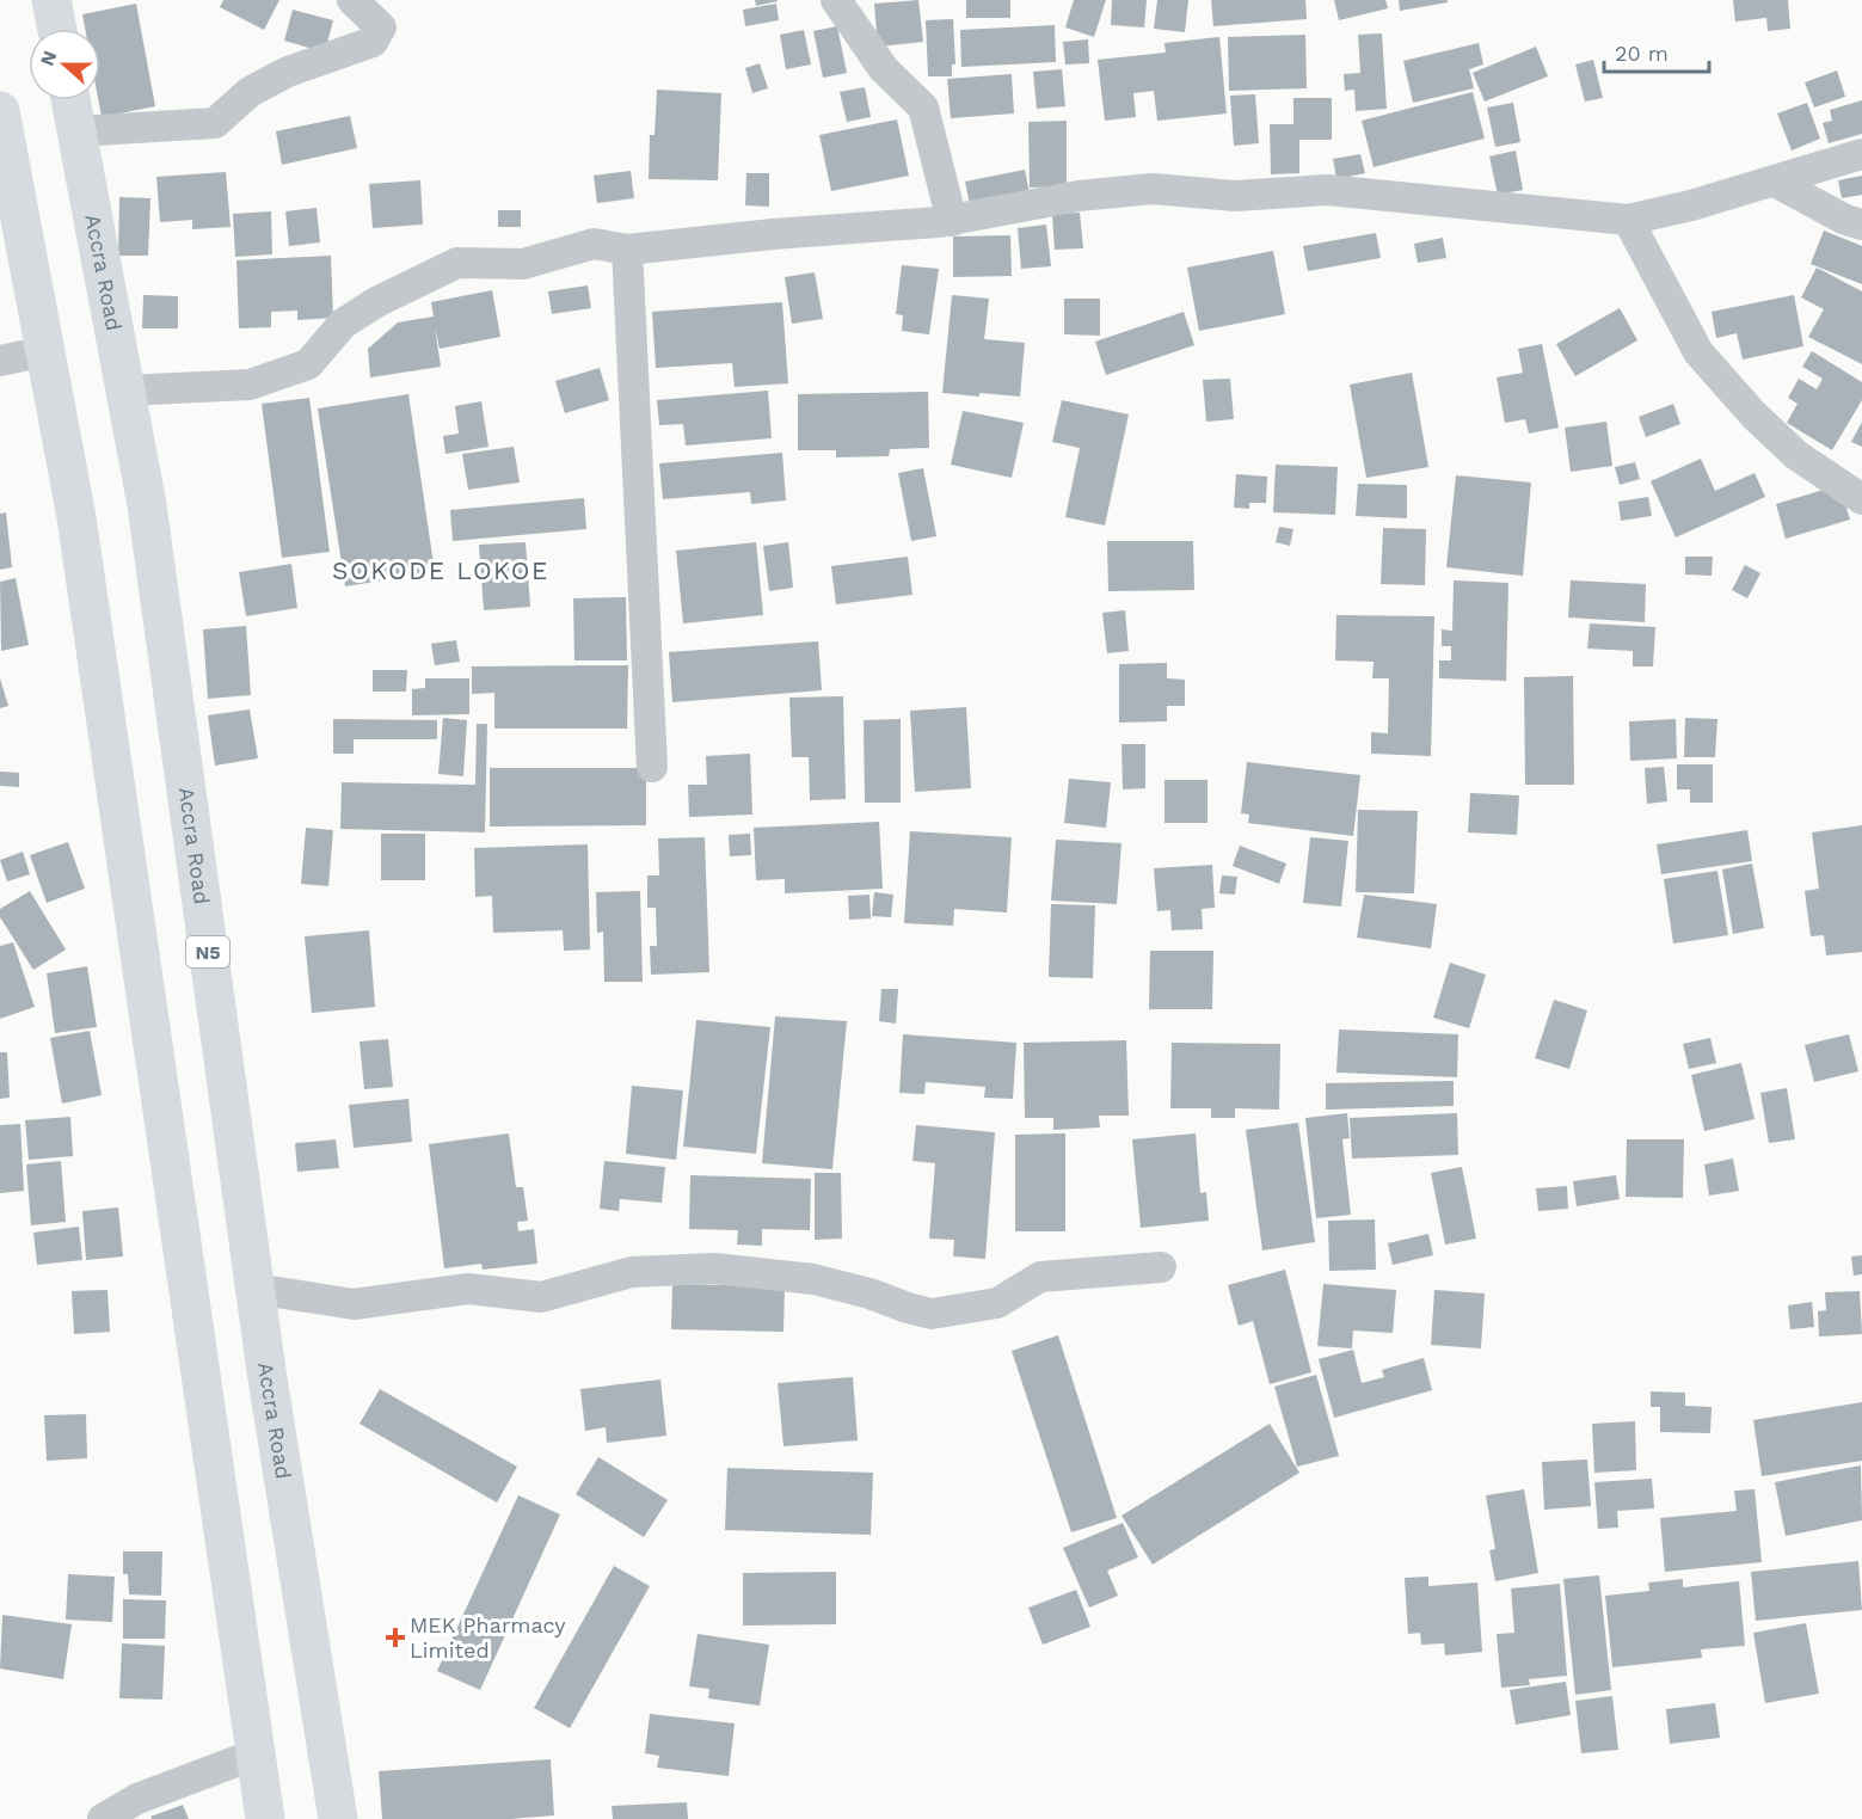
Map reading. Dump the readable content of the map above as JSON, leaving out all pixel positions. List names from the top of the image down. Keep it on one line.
{"streets":{"main road":["Accra Road","N5"]},"districts":["SOKODE LOKOE"],"places":{"health":["MEK Pharmacy Limited"]},"scale_bar":"20 m","north":"left"}
